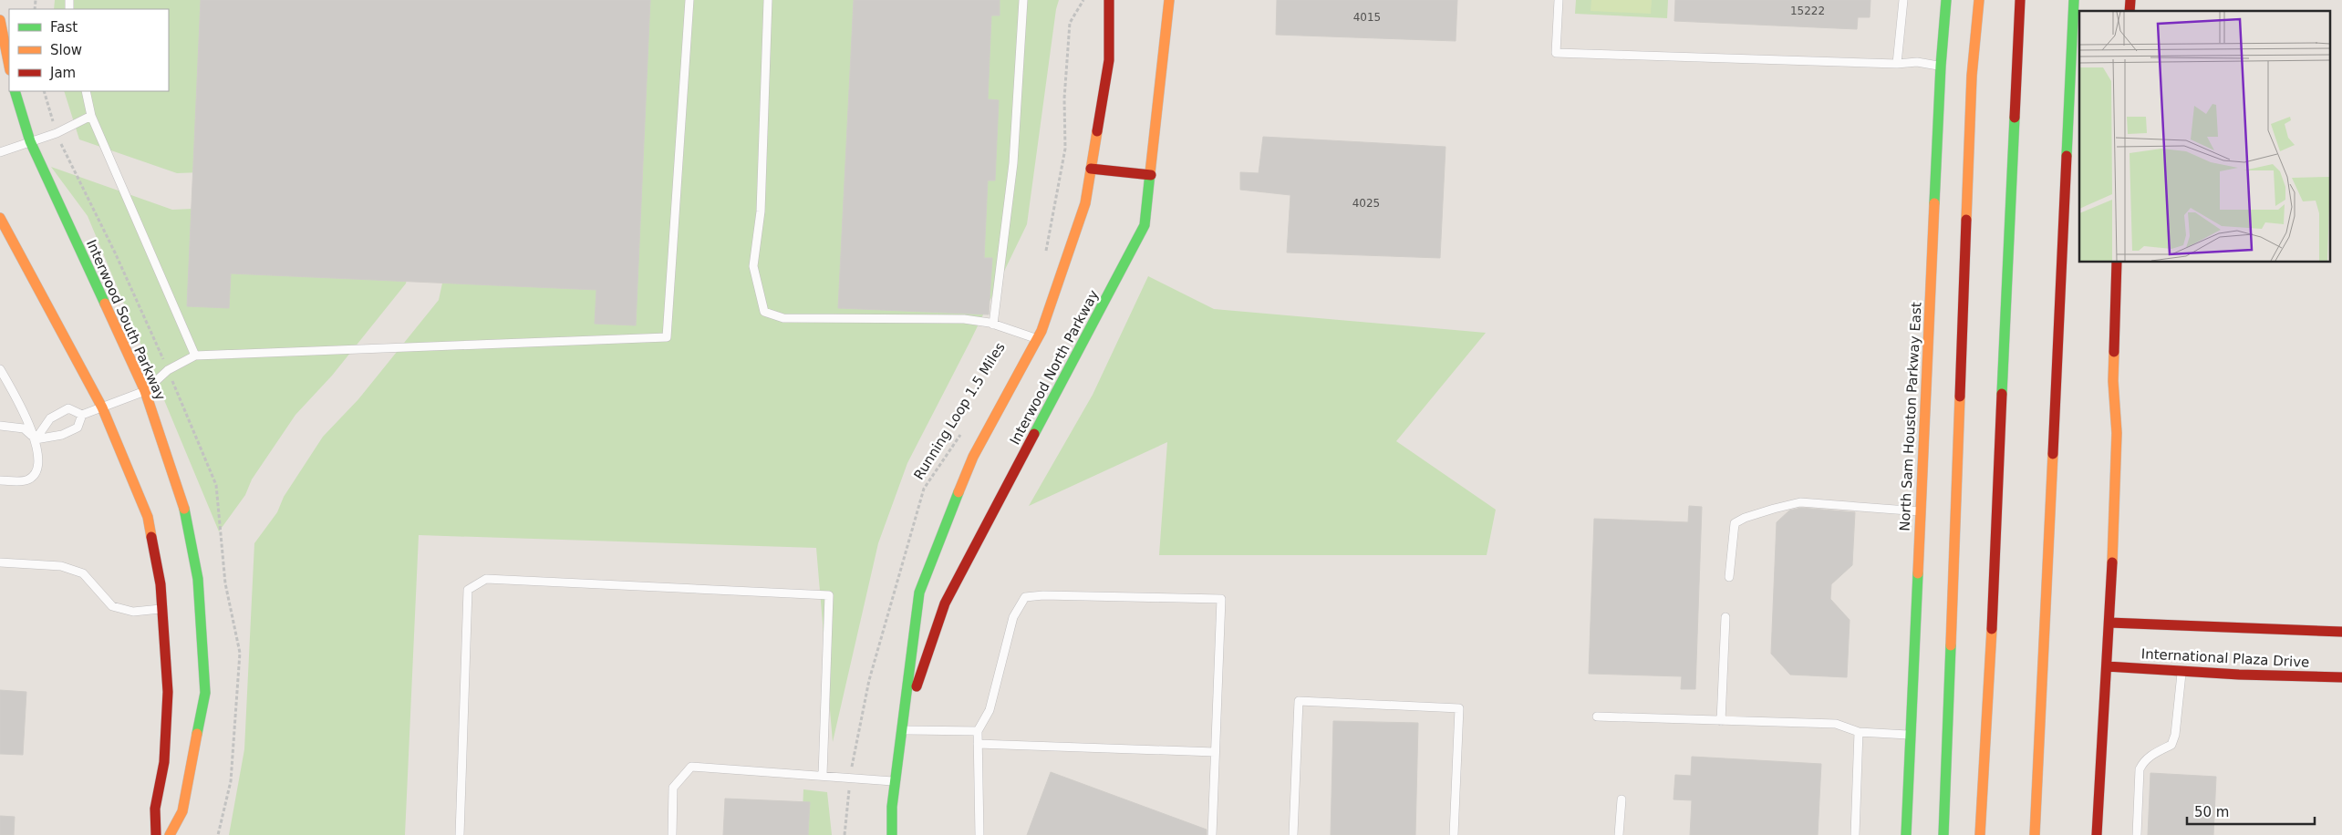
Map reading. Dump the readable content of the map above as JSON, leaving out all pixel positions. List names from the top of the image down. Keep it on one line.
{"streets":{"main road":["Interwood South Parkway","Interwood North Parkway","North Sam Houston Parkway East","International Plaza Drive"],"path":["Running Loop 1.5 Miles"]},"house_numbers":["15222","4015","4025"],"legend":["Fast","Slow","Jam"],"scale_bar":"50 m"}
